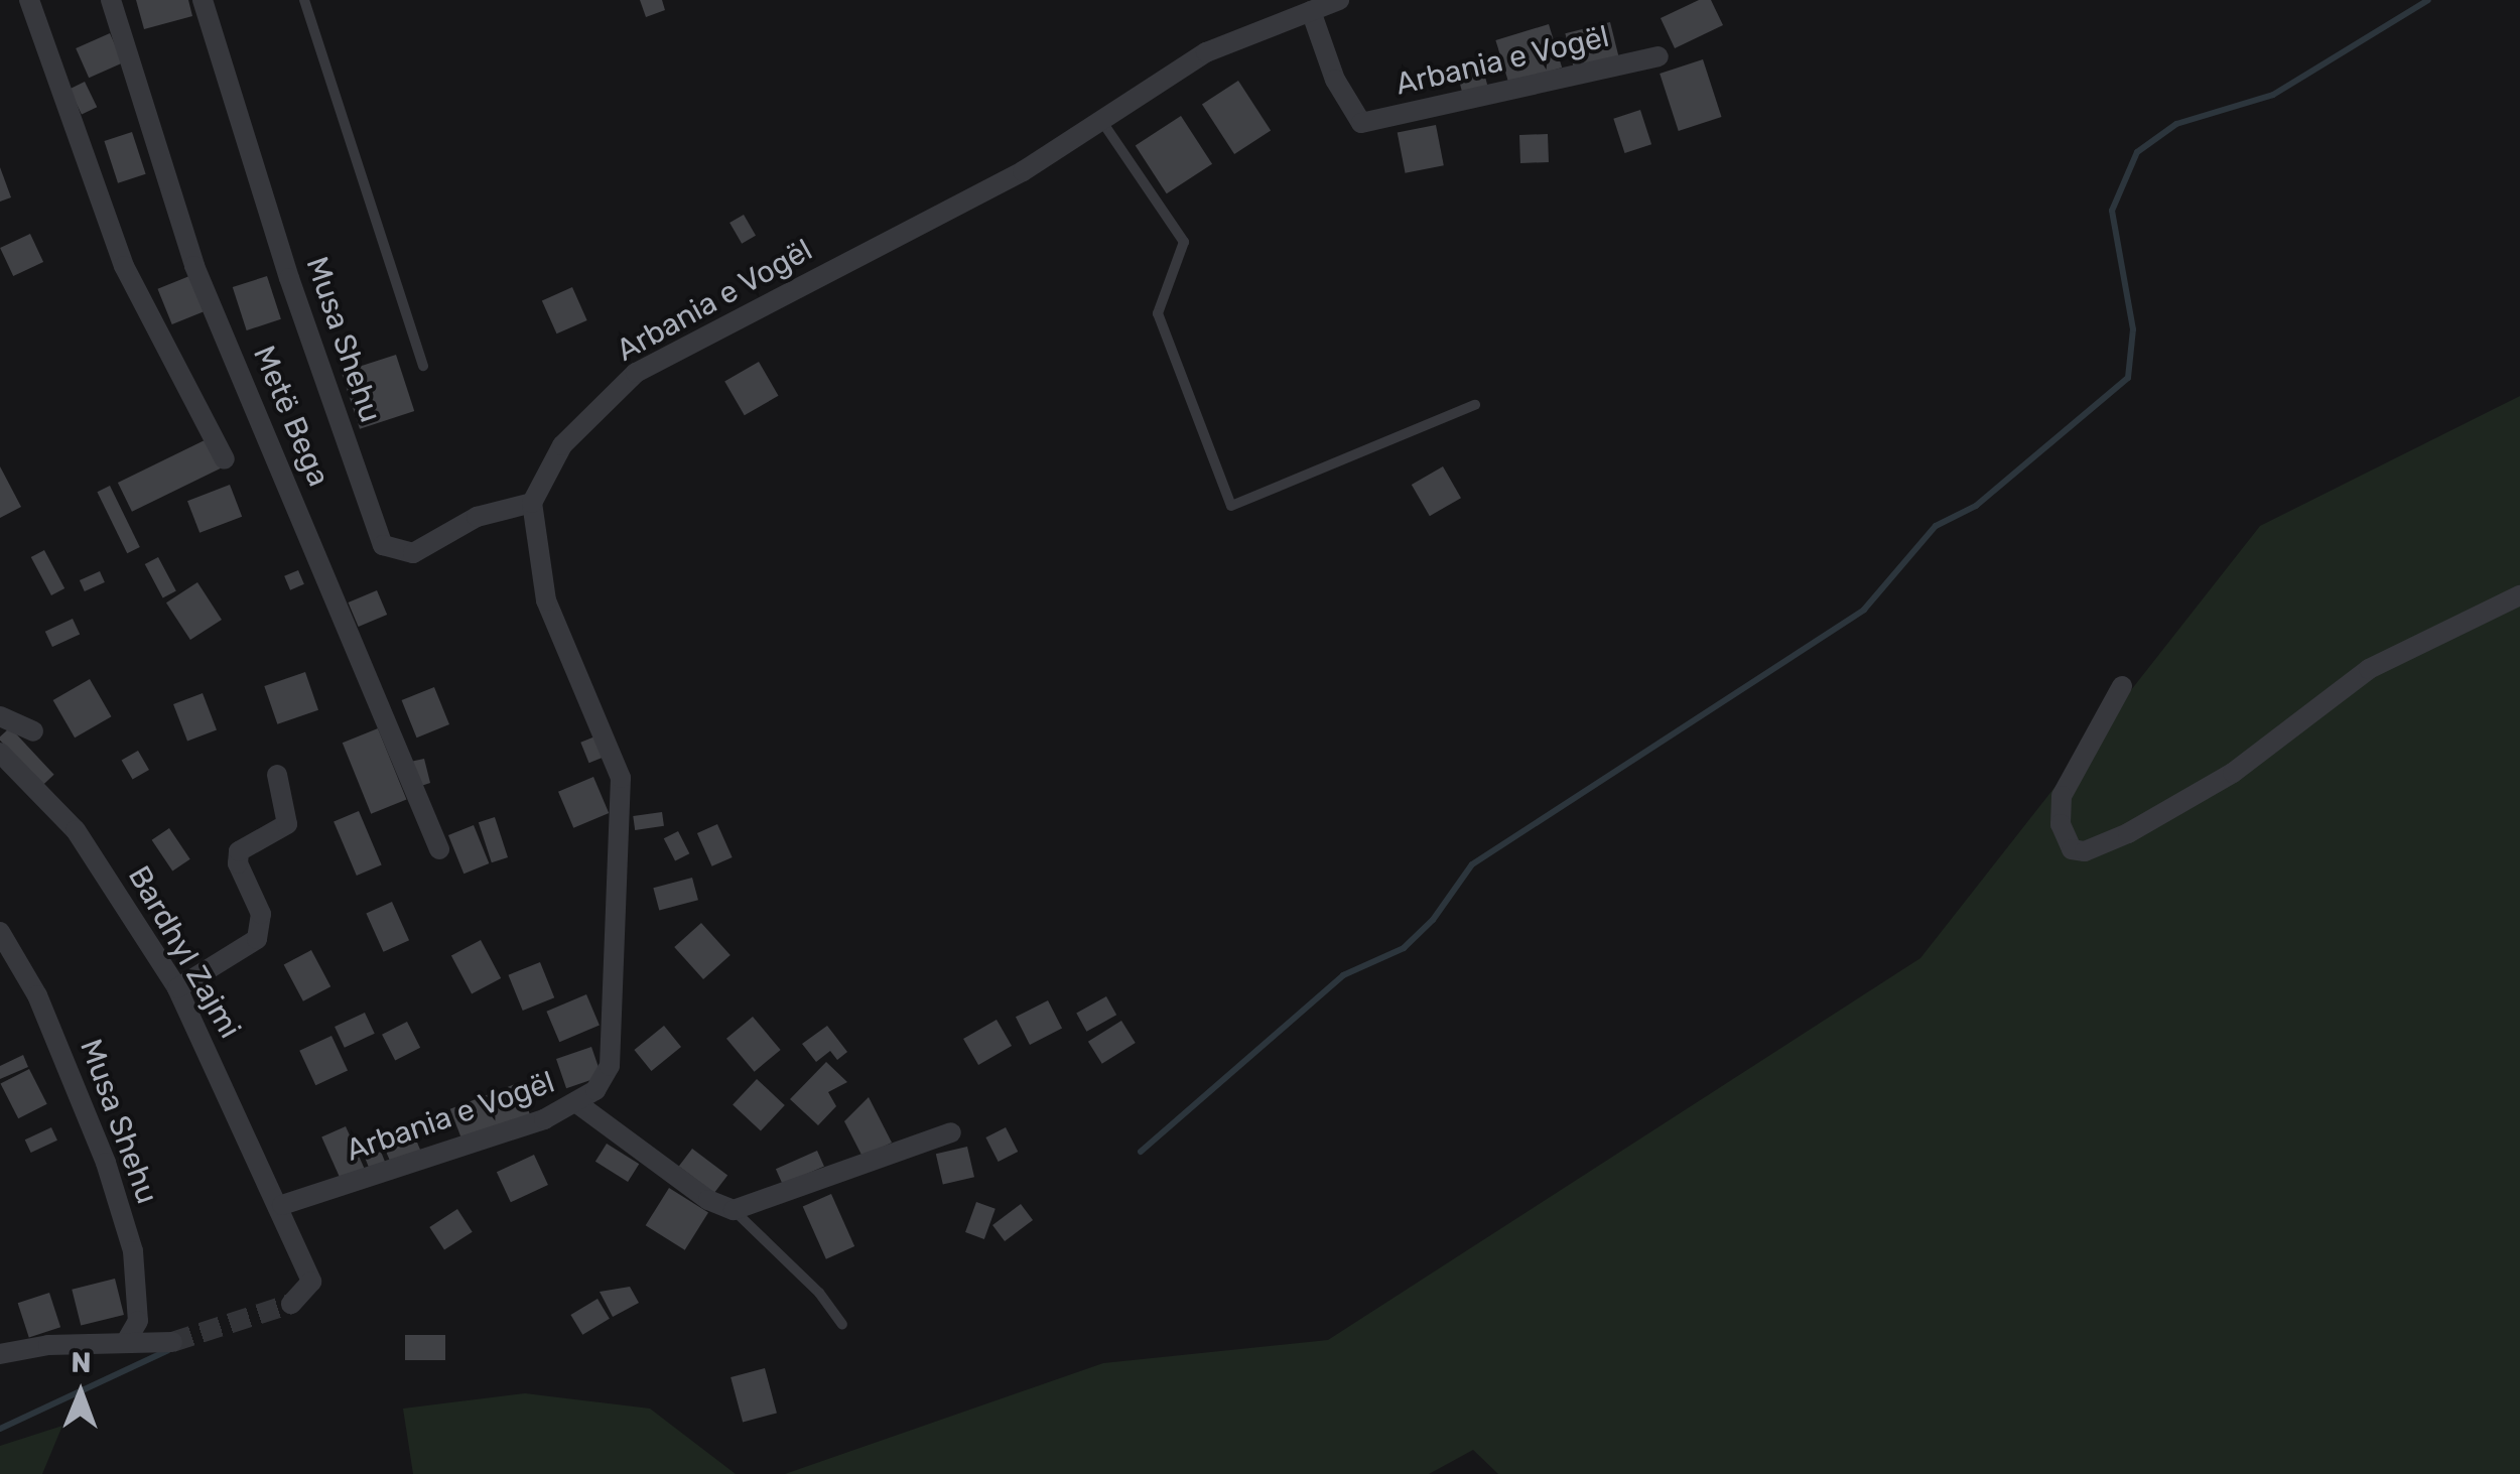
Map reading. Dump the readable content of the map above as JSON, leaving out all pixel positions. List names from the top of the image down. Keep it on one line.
{"streets":{"street":["Arbania e Vogël","Musa Shehu","Metë Bega","Bardhyl Zajmi"]},"crossings":[["Arbania e Vogël","Musa Shehu"],["Arbania e Vogël","Bardhyl Zajmi"]],"north":"top"}
